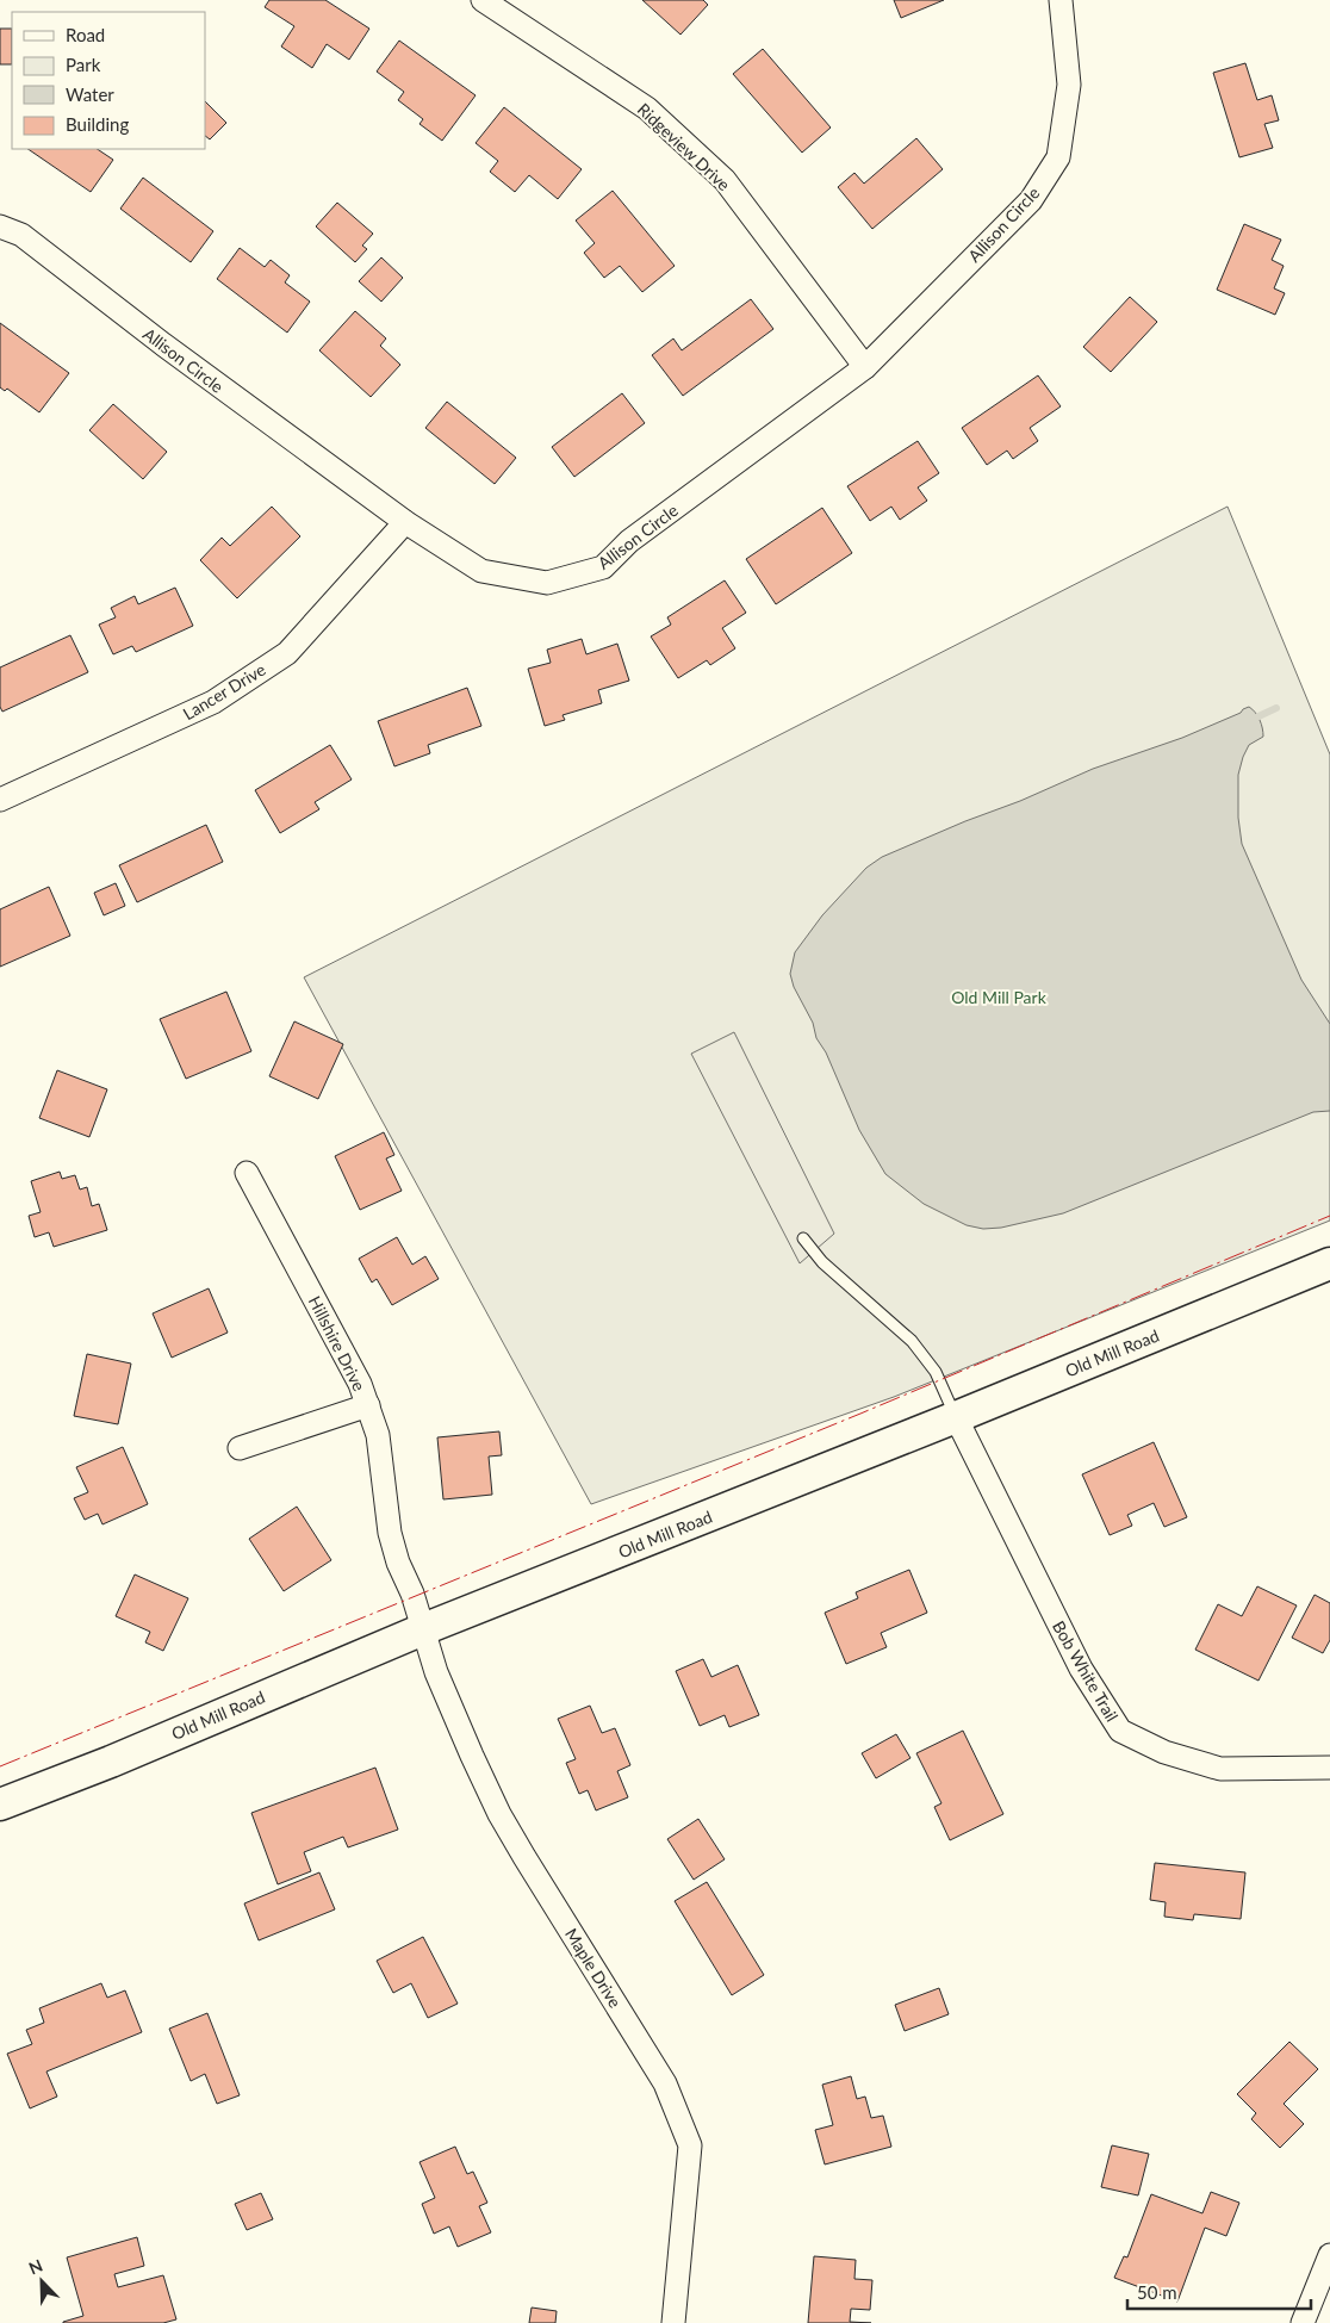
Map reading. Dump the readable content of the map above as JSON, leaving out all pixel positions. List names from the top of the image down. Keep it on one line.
{"streets":{"street":["Ridgeview Drive","Allison Circle","Lancer Drive","Hillshire Drive","Old Mill Road","Bob White Trail","Maple Drive"]},"crossings":[["Ridgeview Drive","Allison Circle"],["Allison Circle","Lancer Drive"],["Hillshire Drive","Old Mill Road"],["Hillshire Drive","Maple Drive"],["Old Mill Road","Bob White Trail"],["Old Mill Road","Maple Drive"]],"parks":["Old Mill Park"],"legend":["Road","Park","Water","Building"],"scale_bar":"50 m","north":"top left"}
